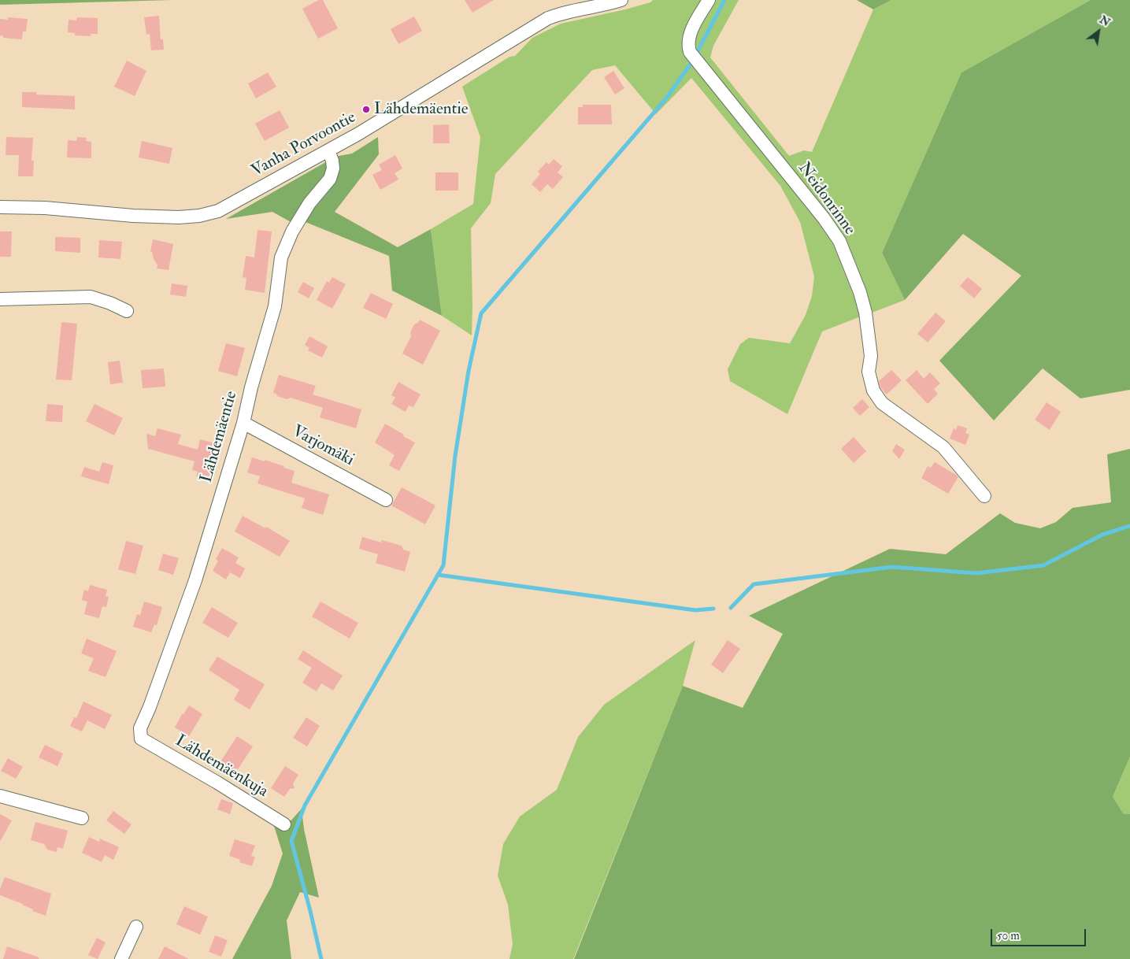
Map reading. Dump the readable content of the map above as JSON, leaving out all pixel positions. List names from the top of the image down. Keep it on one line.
{"streets":{"street":["Vanha Porvoontie","Neidonrinne","Lähdemäentie","Varjomäki","Lähdemäenkuja"]},"crossings":[["Vanha Porvoontie","Lähdemäentie"],["Lähdemäentie","Varjomäki"],["Lähdemäentie","Lähdemäenkuja"]],"places":["Lähdemäentie"],"scale_bar":"50 m","north":"top right"}
